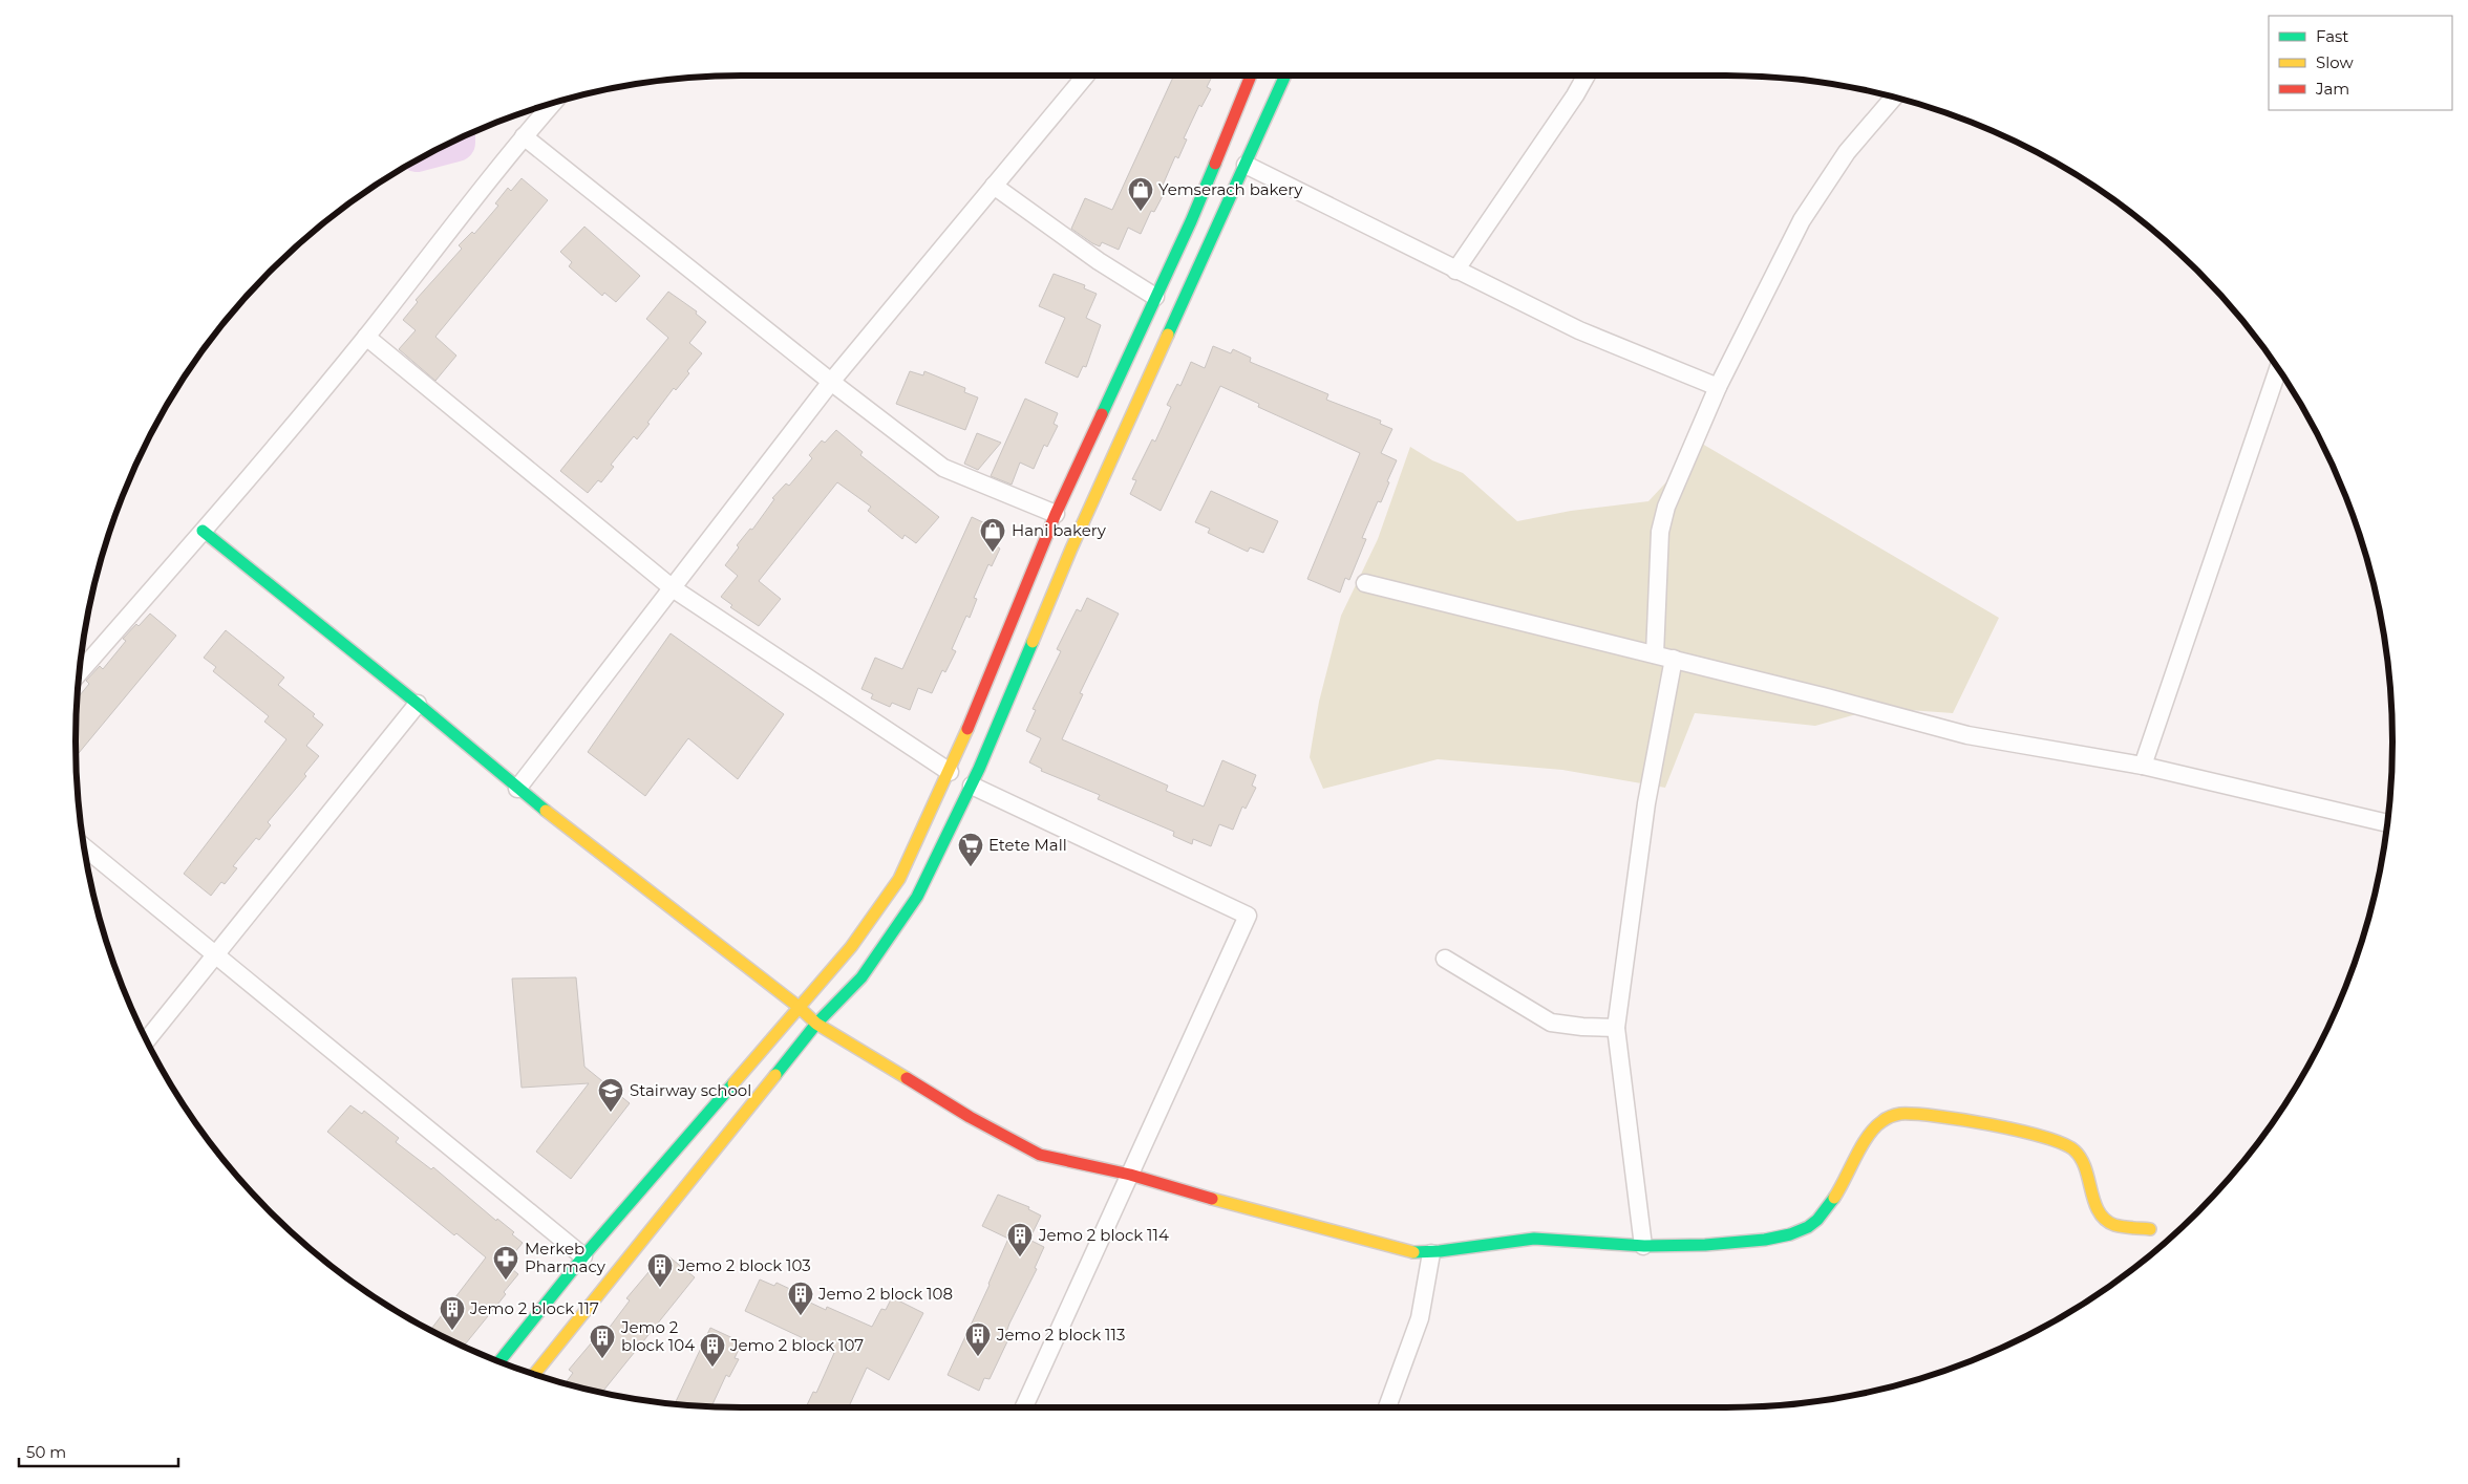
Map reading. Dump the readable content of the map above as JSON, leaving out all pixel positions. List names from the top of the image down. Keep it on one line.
{"places":{"shop":["Yemserach bakery","Hani bakery"],"supermarket":["Etete Mall"],"school or university":["Stairway school"],"building":["Jemo 2 block 114","Jemo 2 block 103","Jemo 2 block 108","Jemo 2 block 117","Jemo 2 block 113","Jemo 2 block 104","Jemo 2 block 107"],"pharmacy":["Merkeb Pharmacy"]},"legend":["Fast","Slow","Jam"],"scale_bar":"50 m"}
